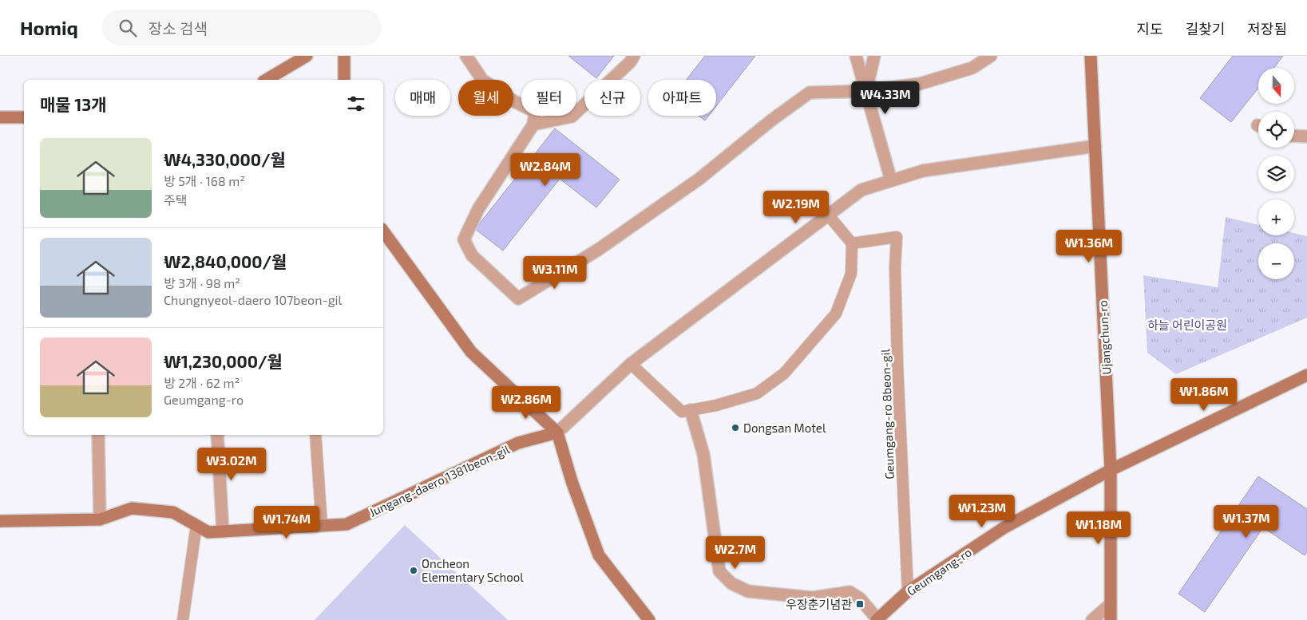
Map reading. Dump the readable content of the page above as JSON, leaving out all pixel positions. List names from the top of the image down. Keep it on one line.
{"streets":{"street":["Ujangchun-ro","Jungang-daero 1381beon-gil","Geumgang-ro"],"lane":["Geumgang-ro 8beon-gil"]},"crossings":[["Ujangchun-ro","Geumgang-ro"],["Geumgang-ro 8beon-gil","Geumgang-ro"]],"parks":["하늘 어린이공원"],"places":{"other":["Dongsan Motel","Oncheon Elementary School"],"transit":["우장춘기념관"]},"north":"bottom","page":{"header":"Homiq","search":"장소 검색","nav":["지도","길찾기","저장됨"],"map_buttons":["+","−"],"chip":["매매","월세","필터","신규","아파트"],"heading":"매물 13개","price":["₩4.33M","₩2.84M","₩2.19M","₩1.36M","₩3.11M","₩1.86M","₩2.86M","₩3.02M","₩1.23M","₩1.37M","₩1.74M","₩1.18M","₩2.7M"],"list":[{"name":"₩4,330,000/월","note":"방 5개 · 168 m² · 주택"},{"name":"₩2,840,000/월","note":"방 3개 · 98 m² · Chungnyeol-daero 107beon-gil"},{"name":"₩1,230,000/월","note":"방 2개 · 62 m² · Geumgang-ro"}]}}
